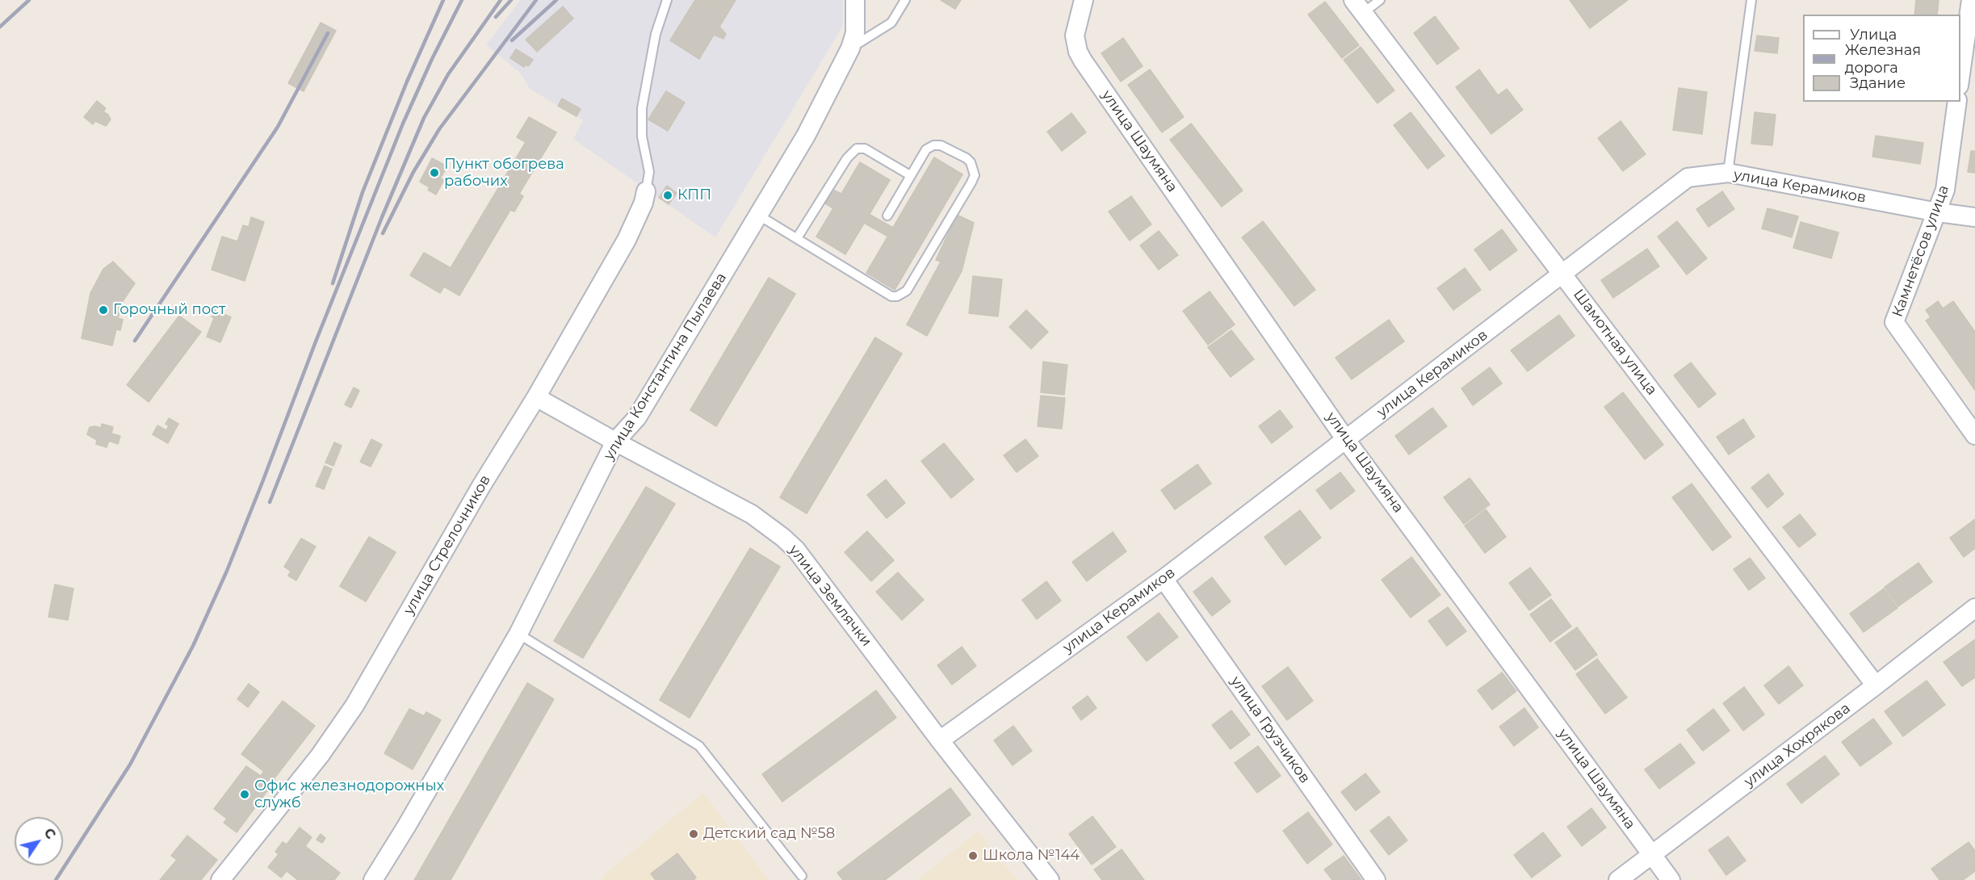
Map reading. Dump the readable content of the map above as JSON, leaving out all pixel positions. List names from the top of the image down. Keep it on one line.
{"streets":{"street":["улица Шаумяна","улица Керамиков","Камнетёсов улица","Шамотная улица","улица Константина Пылаева","улица Стрелочников","улица Землячки","улица Грузчиков","улица Хохрякова"]},"crossings":[["улица Шаумяна","улица Керамиков"],["улица Шаумяна","улица Хохрякова"],["улица Керамиков","Камнетёсов улица"],["улица Керамиков","Шамотная улица"],["улица Керамиков","улица Землячки"],["улица Керамиков","улица Грузчиков"],["Шамотная улица","улица Хохрякова"],["улица Константина Пылаева","улица Землячки"],["улица Стрелочников","улица Землячки"]],"places":["Пункт обогрева рабочих","КПП","Горочный пост","Офис железнодорожных служб","Детский сад №58","Школа №144"],"legend":["Улица","Железная дорога","Здание"],"north":"top right"}
